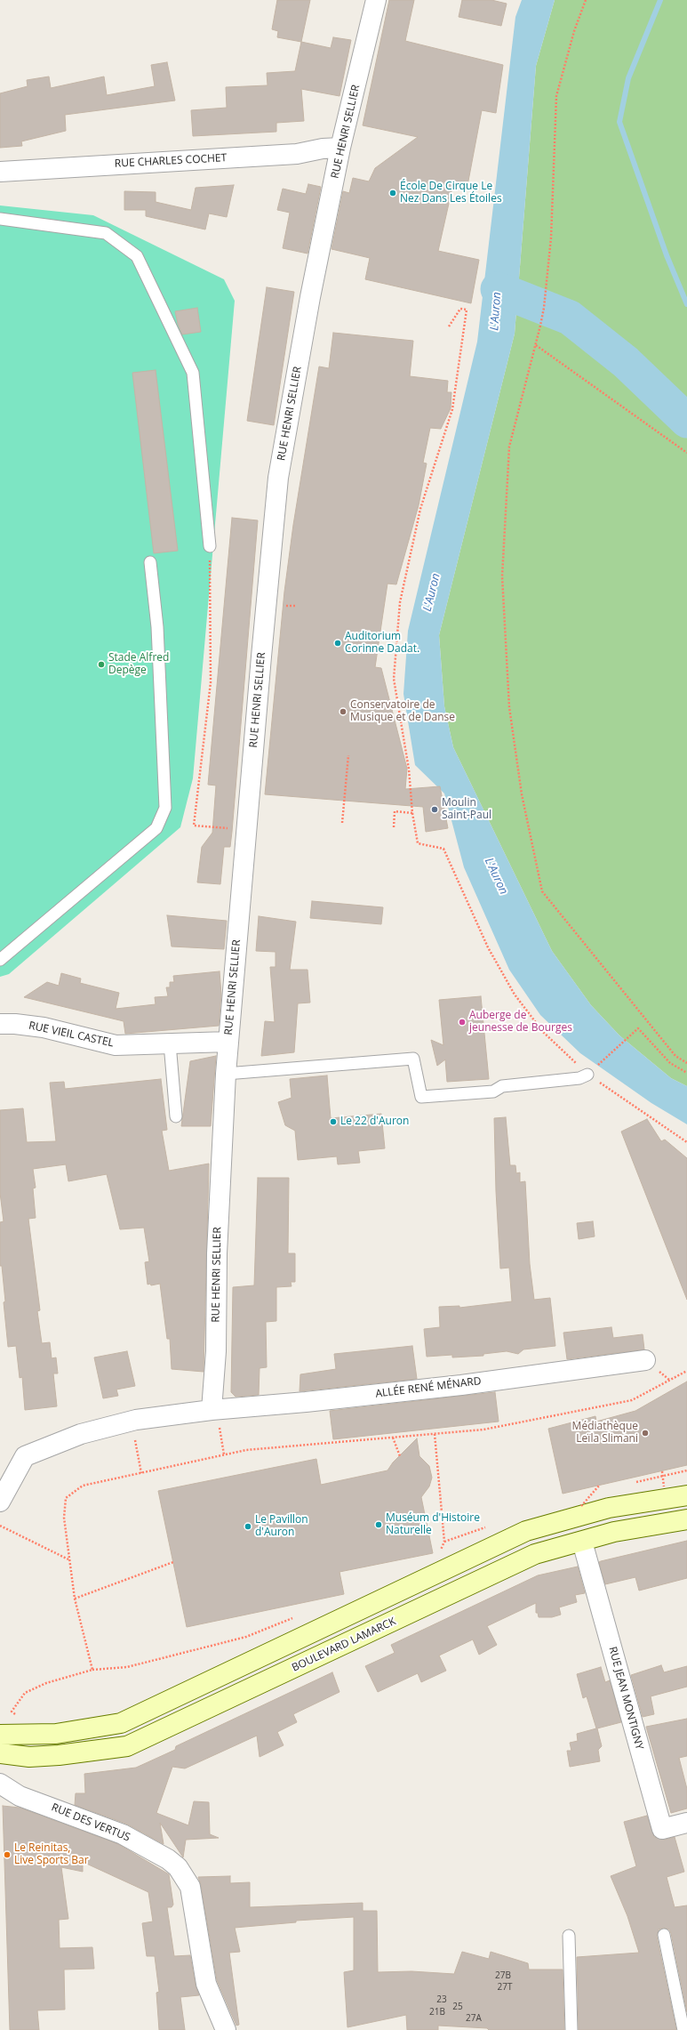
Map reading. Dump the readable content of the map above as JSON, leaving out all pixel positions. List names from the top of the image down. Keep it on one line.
{"streets":{"main road":["BOULEVARD LAMARCK"],"street":["RUE HENRI SELLIER","RUE CHARLES COCHET","RUE VIEIL CASTEL","ALLÉE RENÉ MÉNARD","RUE JEAN MONTIGNY","RUE DES VERTUS"]},"crossings":[["RUE HENRI SELLIER","RUE CHARLES COCHET"],["RUE HENRI SELLIER","RUE VIEIL CASTEL"],["RUE HENRI SELLIER","ALLÉE RENÉ MÉNARD"],["BOULEVARD LAMARCK","RUE JEAN MONTIGNY"]],"water":["L'Auron"],"places":["École De Cirque Le Nez Dans Les Étoiles","Auditorium Corinne Dadat.","Stade Alfred Depège","Conservatoire de Musique et de Danse","Moulin Saint-Paul","Auberge de jeunesse de Bourges","Le 22 d'Auron","Médiathèque Leïla Slimani","Muséum d'Histoire Naturelle","Le Pavillon d'Auron","Le Reinitas, Live Sports Bar"],"house_numbers":["27B","27T","23","25","21B","27A"]}
